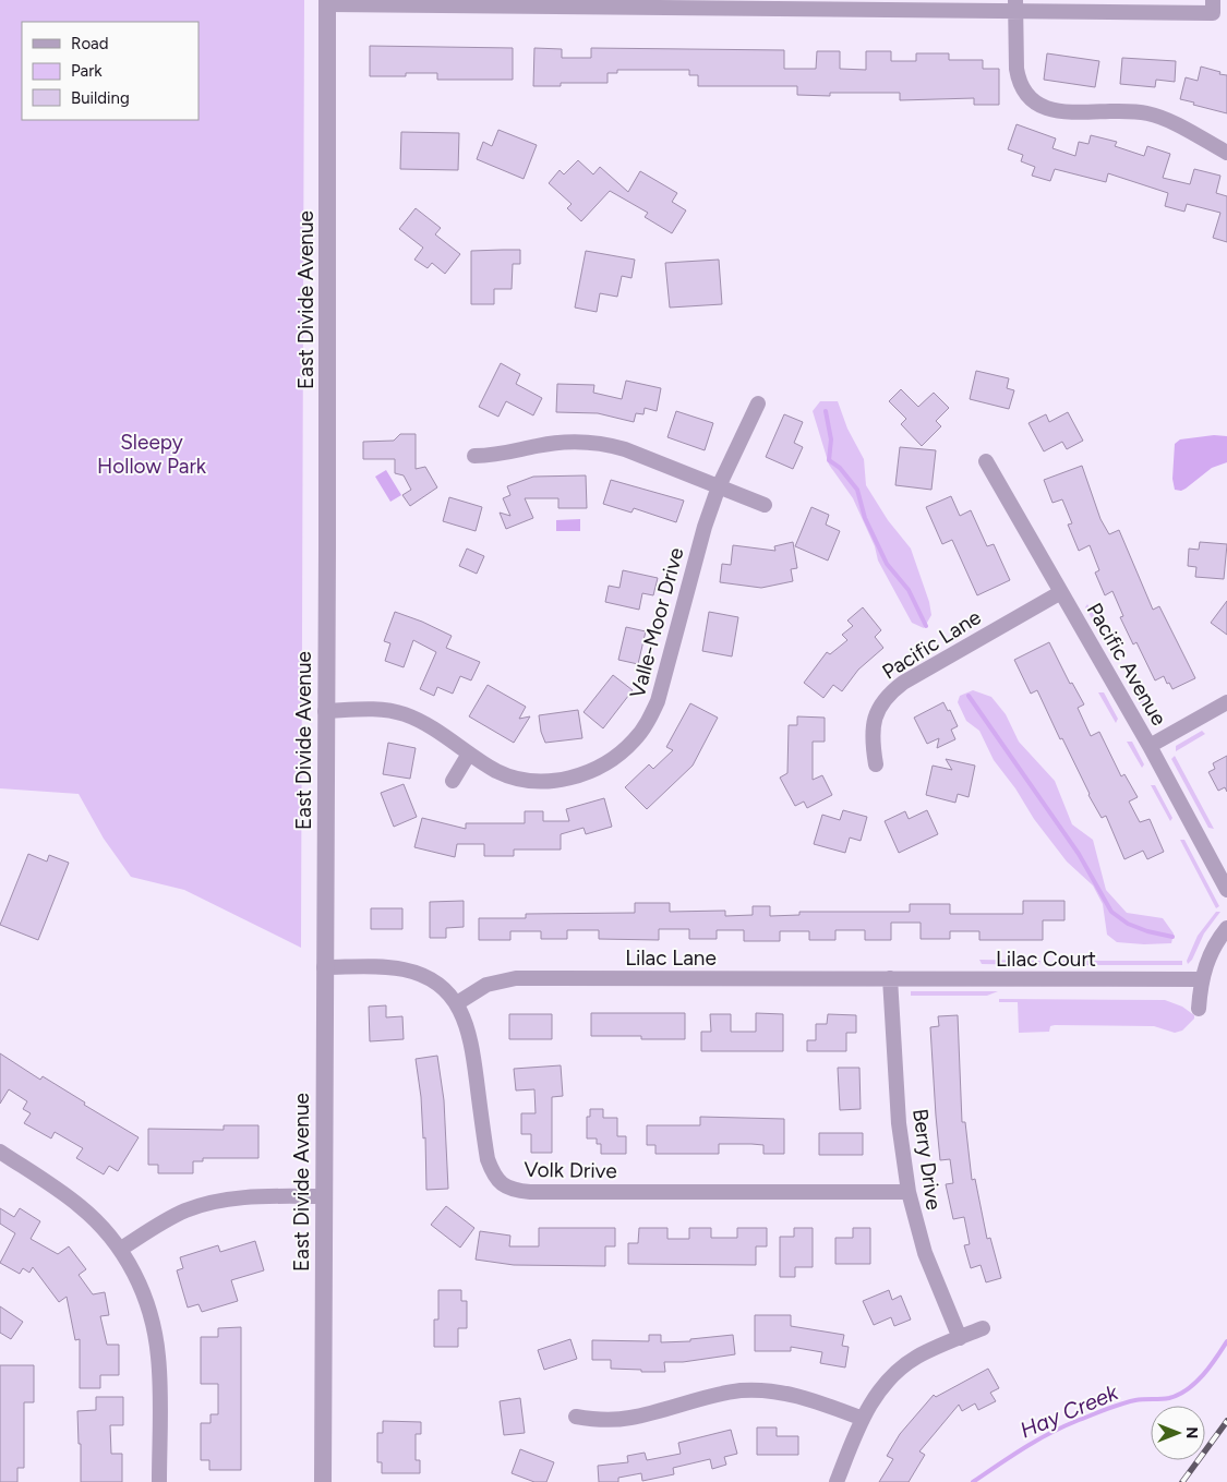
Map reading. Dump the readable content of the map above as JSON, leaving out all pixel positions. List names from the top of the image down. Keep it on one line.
{"streets":{"street":["East Divide Avenue","Valle-Moor Drive","Pacific Lane","Pacific Avenue","Lilac Lane","Lilac Court","Berry Drive","Volk Drive"]},"crossings":[["East Divide Avenue","Valle-Moor Drive"],["East Divide Avenue","Volk Drive"],["Pacific Lane","Pacific Avenue"],["Lilac Lane","Lilac Court"],["Lilac Lane","Berry Drive"],["Lilac Lane","Volk Drive"],["Lilac Court","Berry Drive"],["Berry Drive","Volk Drive"]],"water":["Hay Creek"],"parks":["Sleepy Hollow Park"],"legend":["Road","Park","Building"],"north":"right"}
